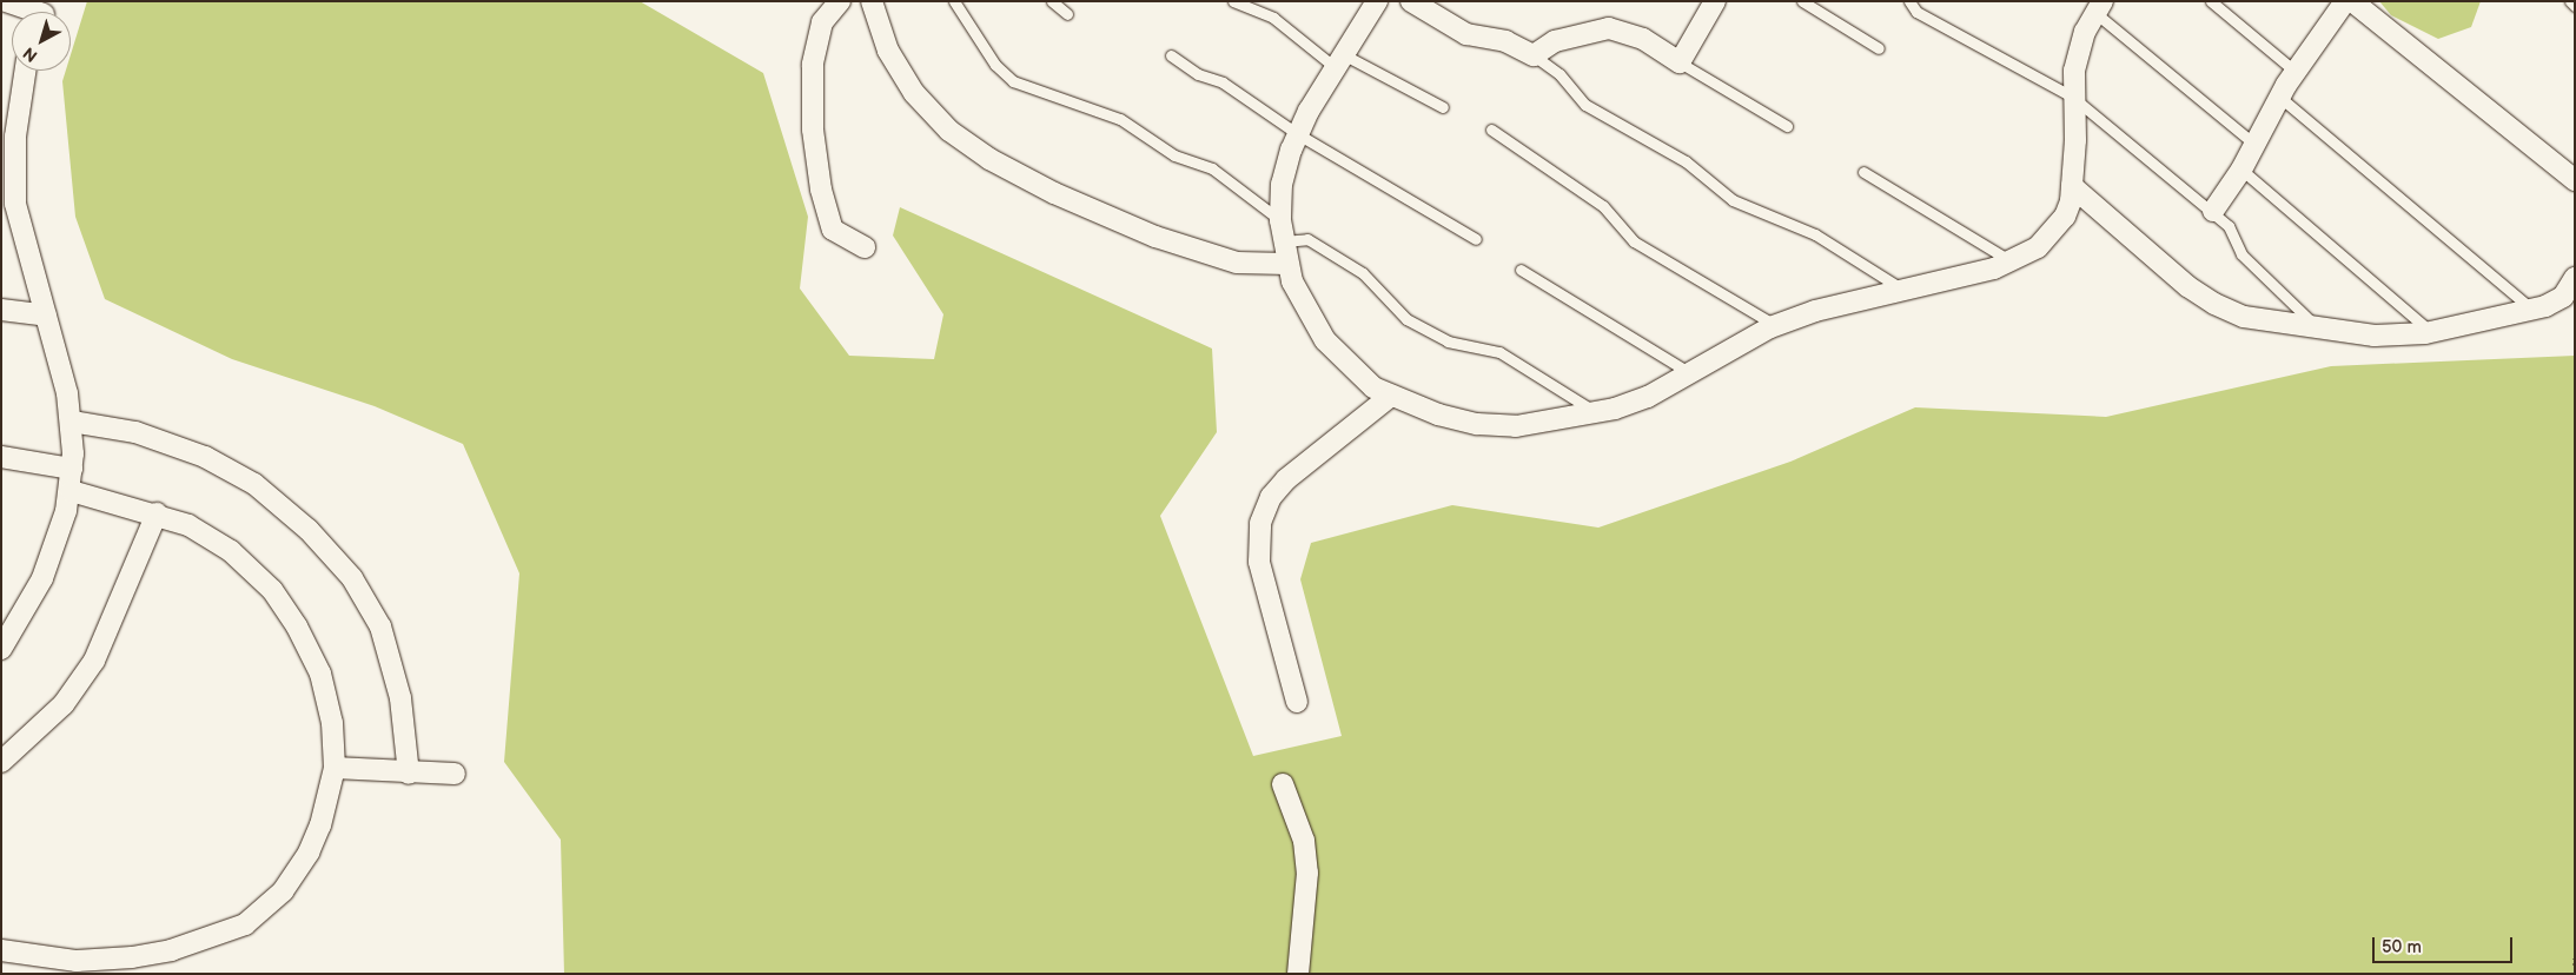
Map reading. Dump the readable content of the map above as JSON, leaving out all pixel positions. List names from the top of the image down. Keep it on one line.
{"scale_bar":"50 m","north":"bottom left"}
